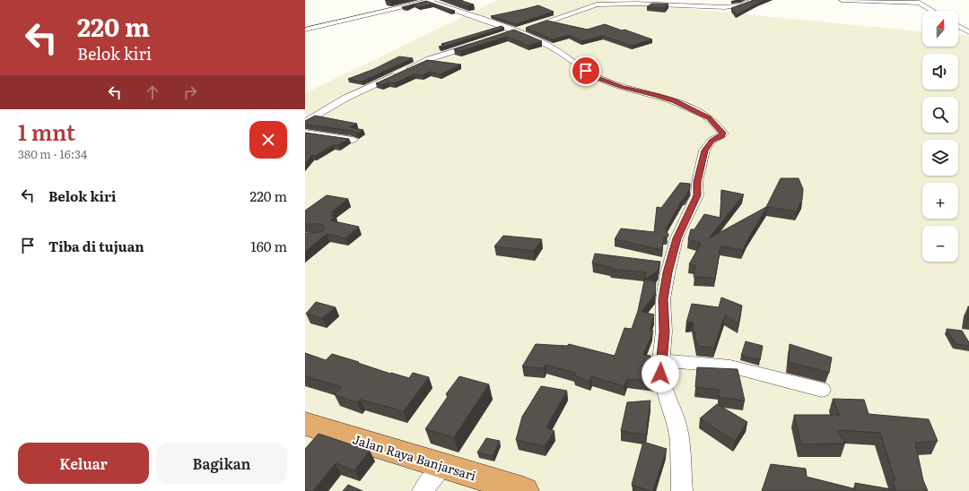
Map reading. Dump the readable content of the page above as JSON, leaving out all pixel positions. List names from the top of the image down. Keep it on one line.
{"streets":{"highway":["Jalan Raya Banjarsari"]},"north":"top","page":{"turn":["220 m","Belok kiri"],"map_buttons":["+","−"],"heading":["1 mnt","380 m · 16:34"],"list":[{"name":"Belok kiri","value":"220 m"},{"name":"Tiba di tujuan","value":"160 m"}],"buttons":["Keluar","Bagikan"]}}
